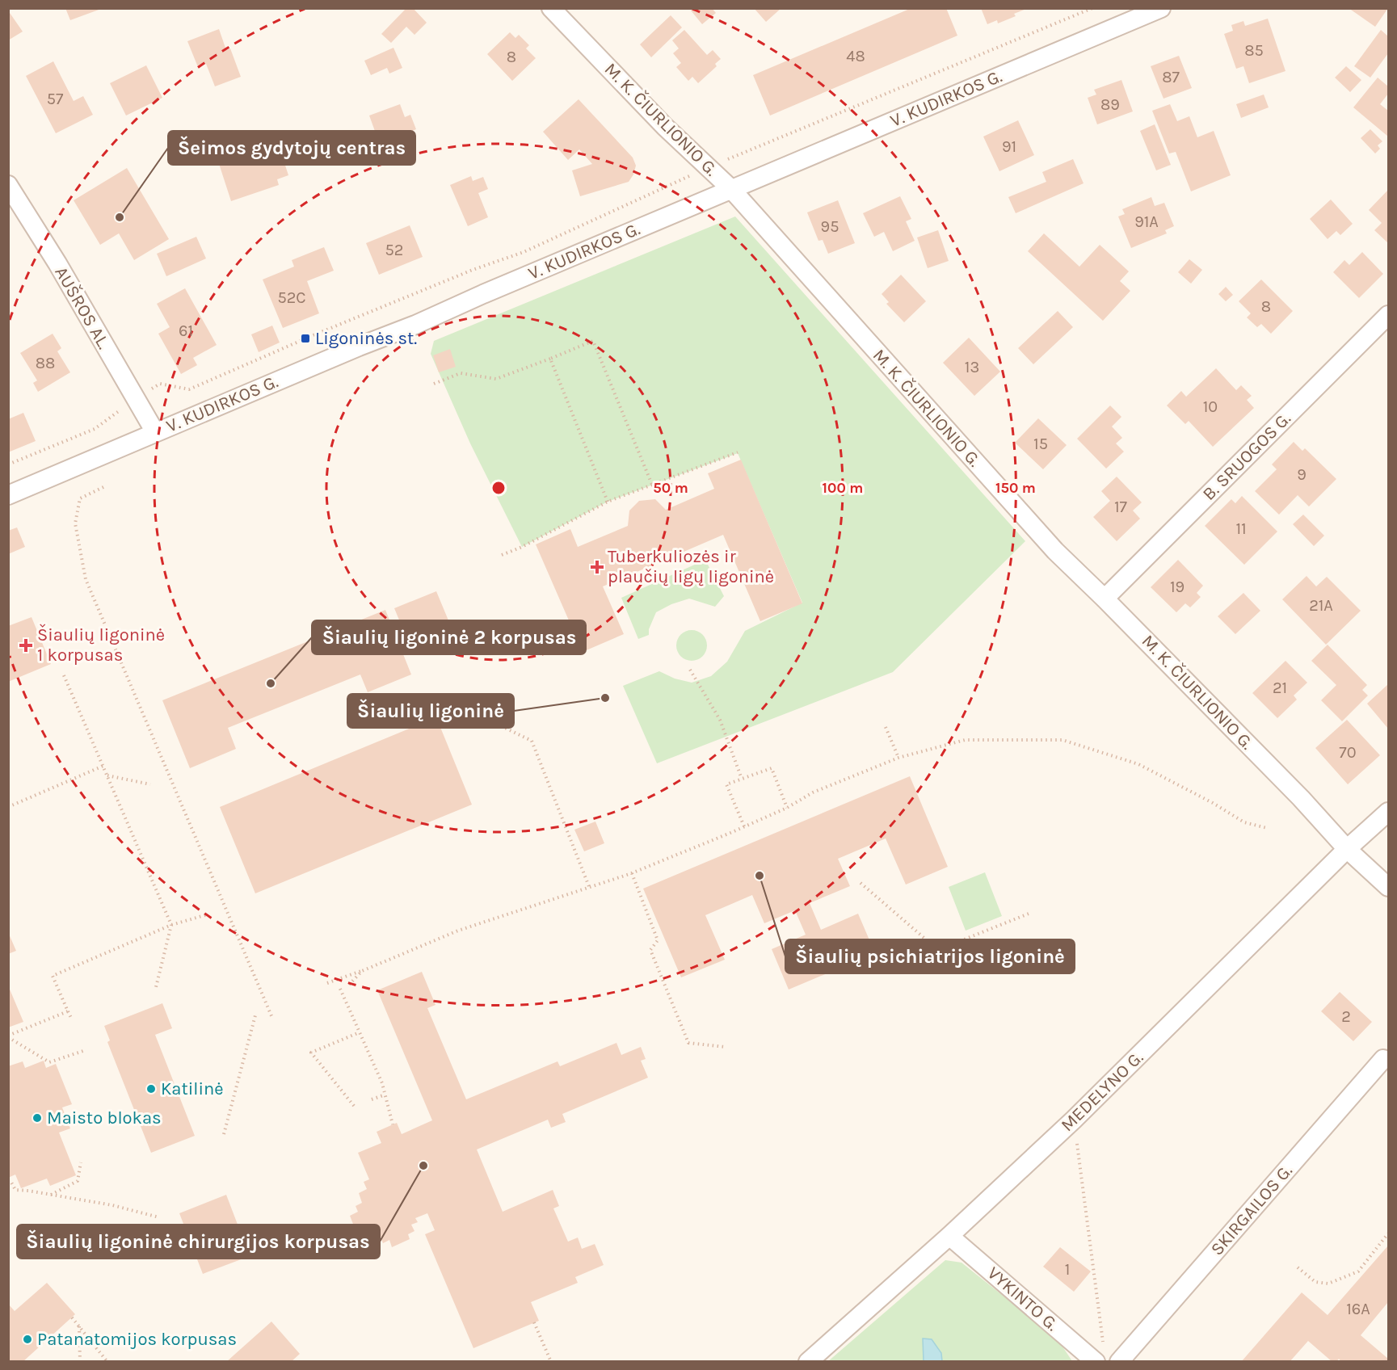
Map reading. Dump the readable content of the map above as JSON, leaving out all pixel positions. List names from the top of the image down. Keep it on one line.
{"streets":{"street":["V. KUDIRKOS G.","M. K. ČIURLIONIO G.","AUŠROS AL.","B. SRUOGOS G.","MEDELYNO G.","SKIRGAILOS G.","VYKINTO G."]},"crossings":[["V. KUDIRKOS G.","M. K. ČIURLIONIO G."],["V. KUDIRKOS G.","AUŠROS AL."],["M. K. ČIURLIONIO G.","B. SRUOGOS G."],["M. K. ČIURLIONIO G.","MEDELYNO G."],["MEDELYNO G.","VYKINTO G."]],"places":{"other":["Šeimos gydytojų centras","Šiaulių ligoninė 2 korpusas","Šiaulių ligoninė","Šiaulių psichiatrijos ligoninė","Katilinė","Maisto blokas","Šiaulių ligoninė chirurgijos korpusas","Patanatomijos korpusas"],"transit":["Ligoninės st."],"health":["Tuberkuliozės ir plaučių ligų ligoninė","Šiaulių ligoninė 1 korpusas"]},"house_numbers":["85","48","8","87","57","89","91","91A","95","52","52C","8","61","88","13","10","15","9","17","11","19","21A","21","70","2","1","16A"],"rings":["50 m","100 m","150 m"]}
